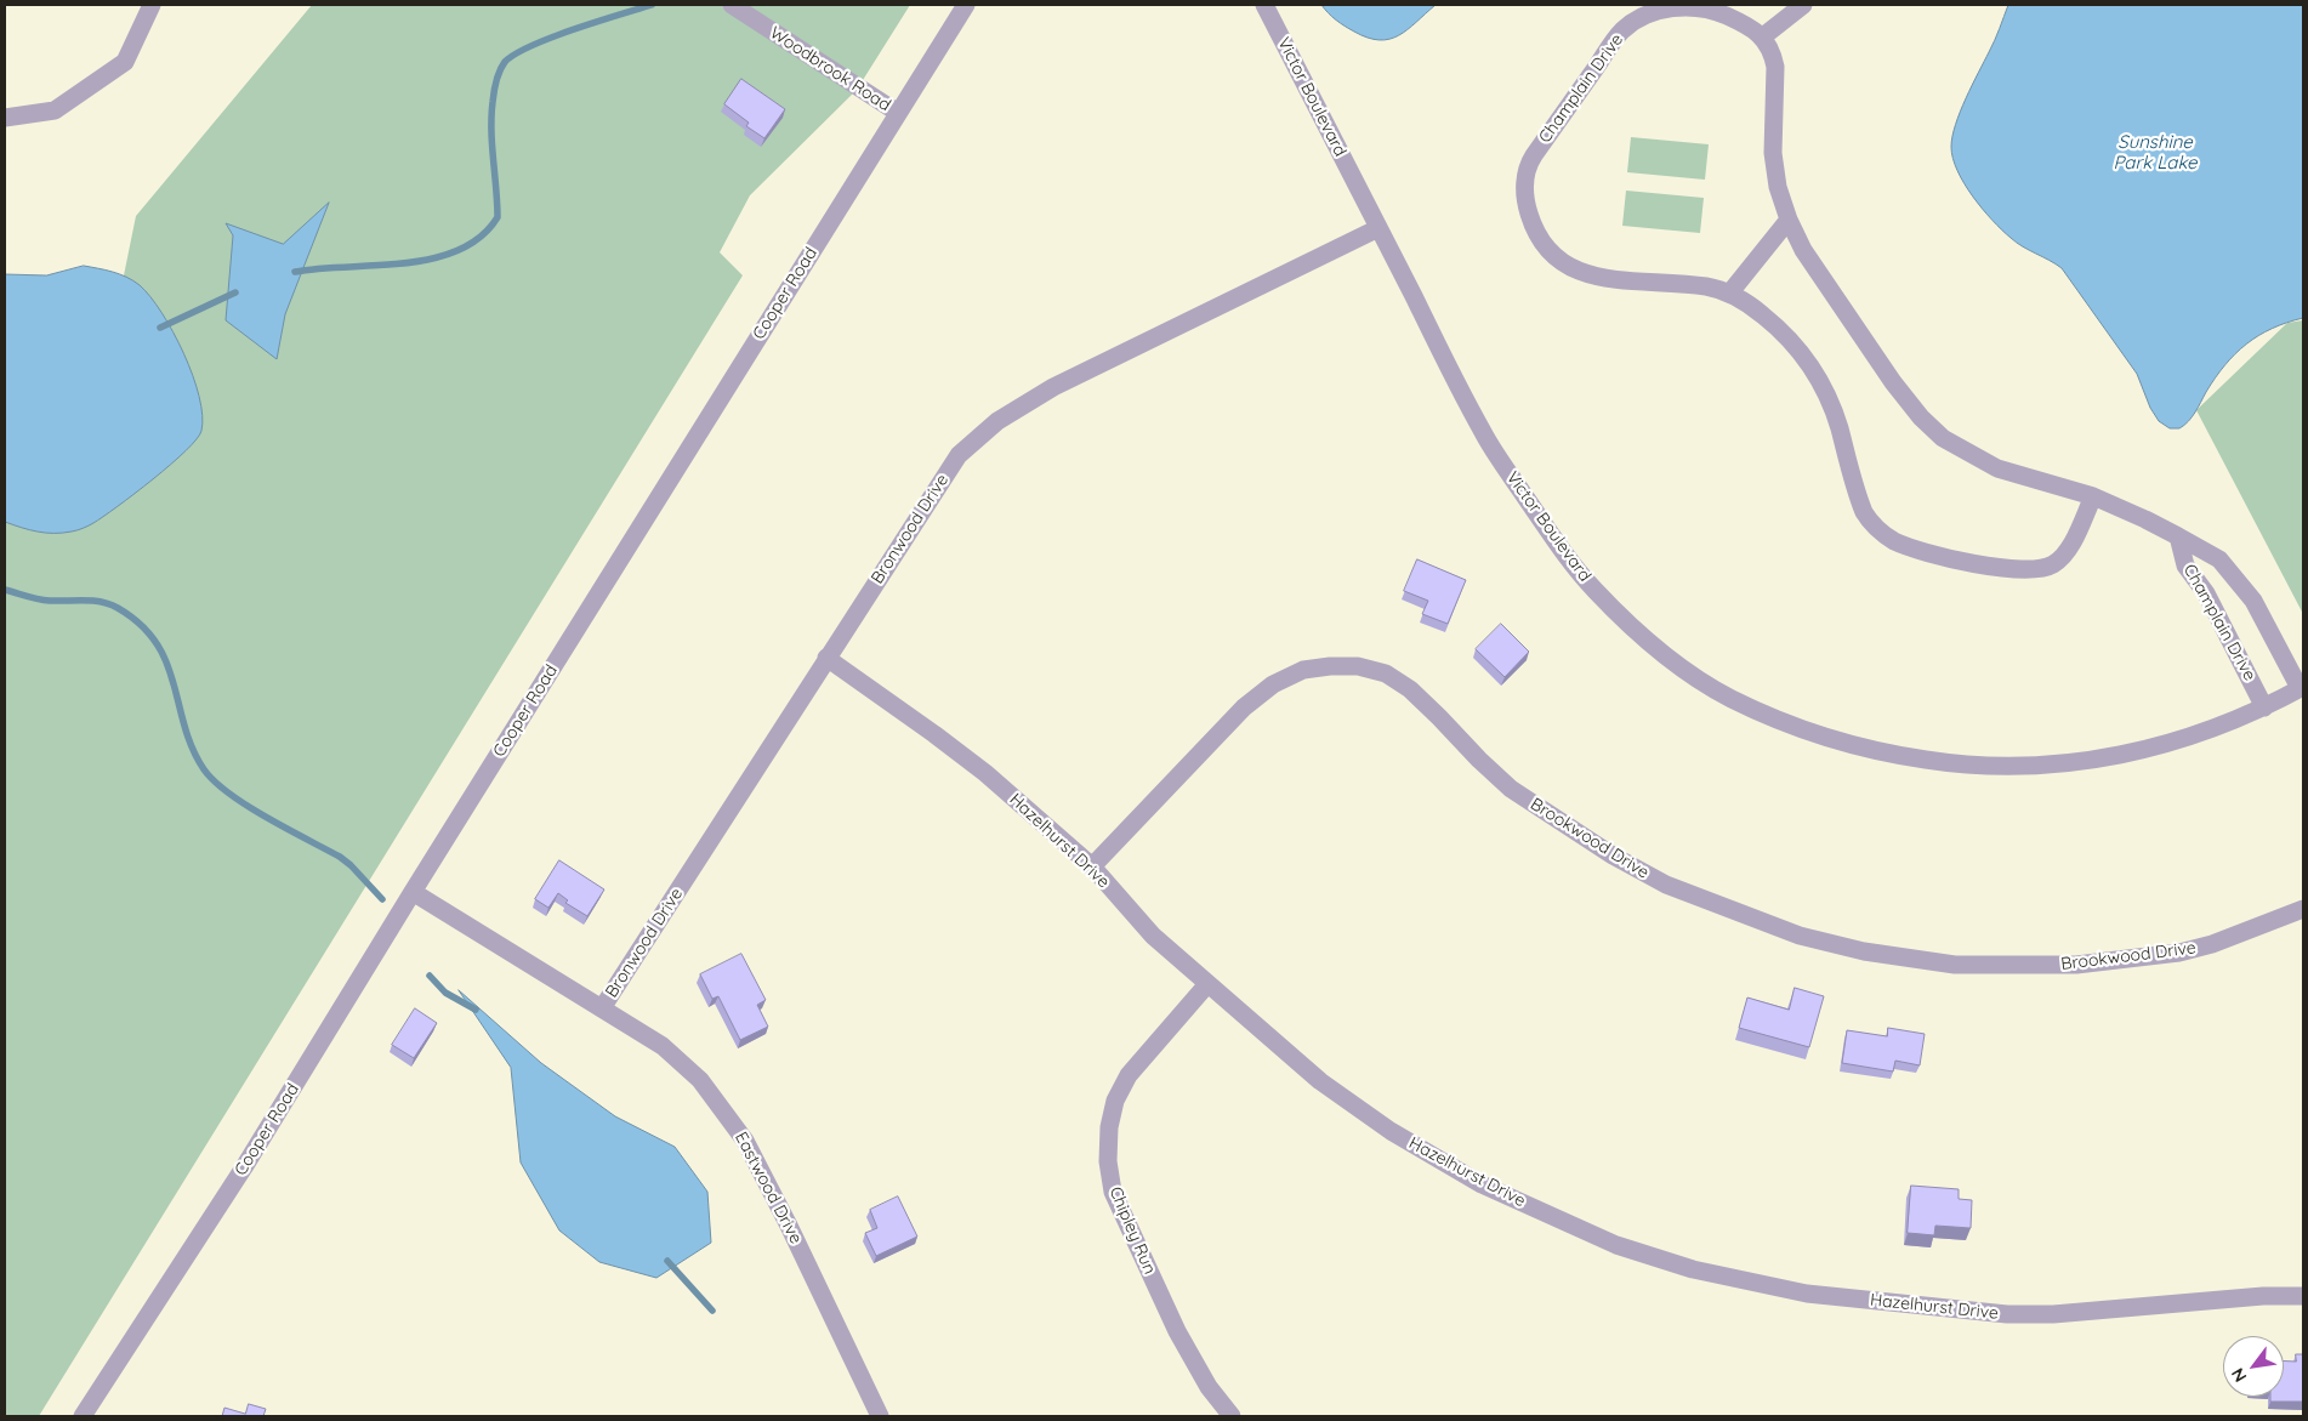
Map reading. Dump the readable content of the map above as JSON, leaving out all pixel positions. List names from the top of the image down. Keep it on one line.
{"streets":{"street":["Woodbrook Road","Champlain Drive","Victor Boulevard","Cooper Road","Bronwood Drive","Brookwood Drive","Hazelhurst Drive","Eastwood Drive","Chipley Run"]},"crossings":[["Woodbrook Road","Cooper Road"],["Champlain Drive","Victor Boulevard"],["Victor Boulevard","Bronwood Drive"],["Cooper Road","Eastwood Drive"],["Bronwood Drive","Hazelhurst Drive"],["Bronwood Drive","Eastwood Drive"],["Brookwood Drive","Hazelhurst Drive"],["Hazelhurst Drive","Chipley Run"]],"water":["Sunshine Park Lake"],"north":"bottom left"}
